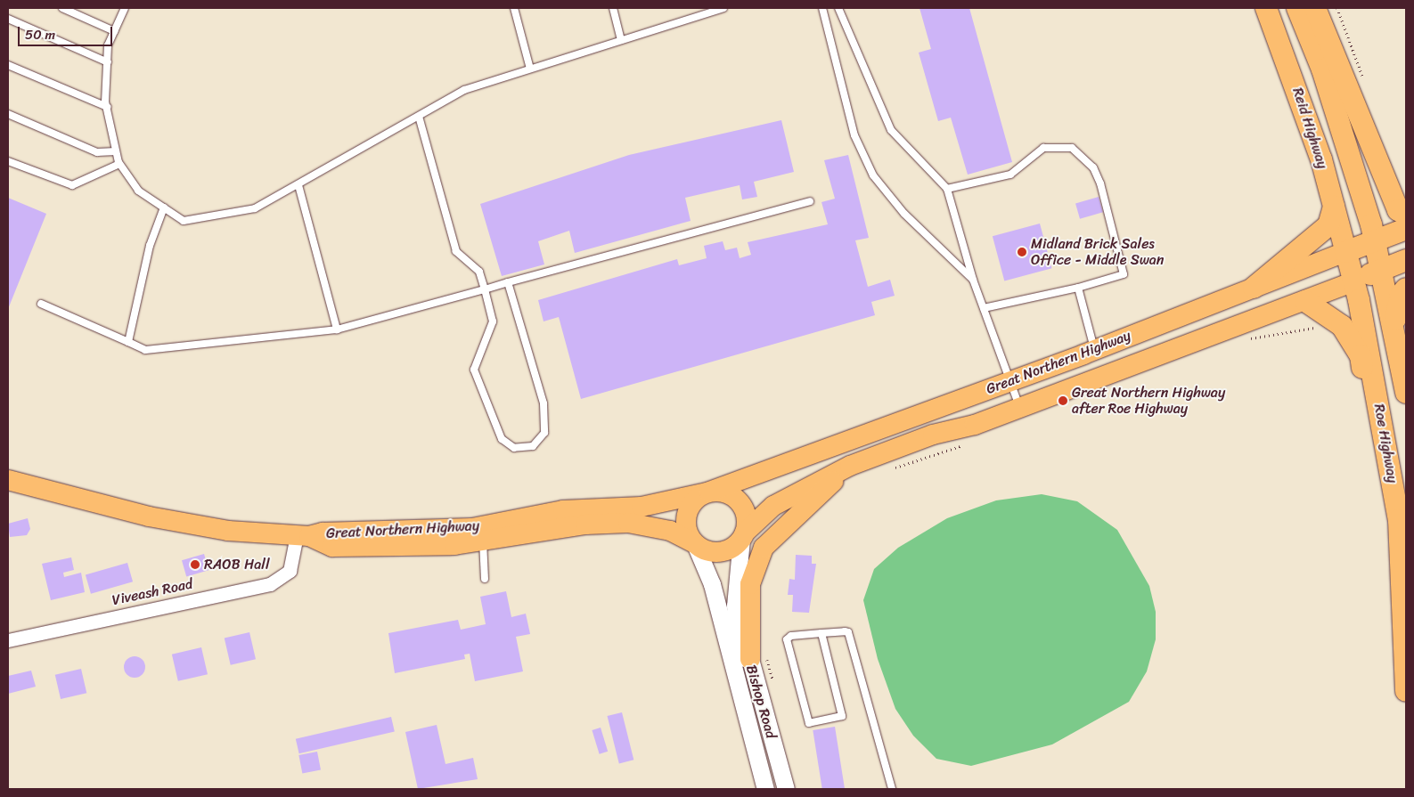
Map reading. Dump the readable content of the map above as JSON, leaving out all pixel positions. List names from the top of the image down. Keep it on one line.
{"streets":{"highway":["Reid Highway","Great Northern Highway","Roe Highway"],"street":["Viveash Road","Bishop Road"]},"crossings":[["Reid Highway","Great Northern Highway"],["Reid Highway","Roe Highway"],["Great Northern Highway","Roe Highway"],["Great Northern Highway","Viveash Road"],["Great Northern Highway","Bishop Road"]],"places":["Midland Brick Sales Office - Middle Swan","Great Northern Highway after Roe Highway","RAOB Hall"],"scale_bar":"50 m"}
